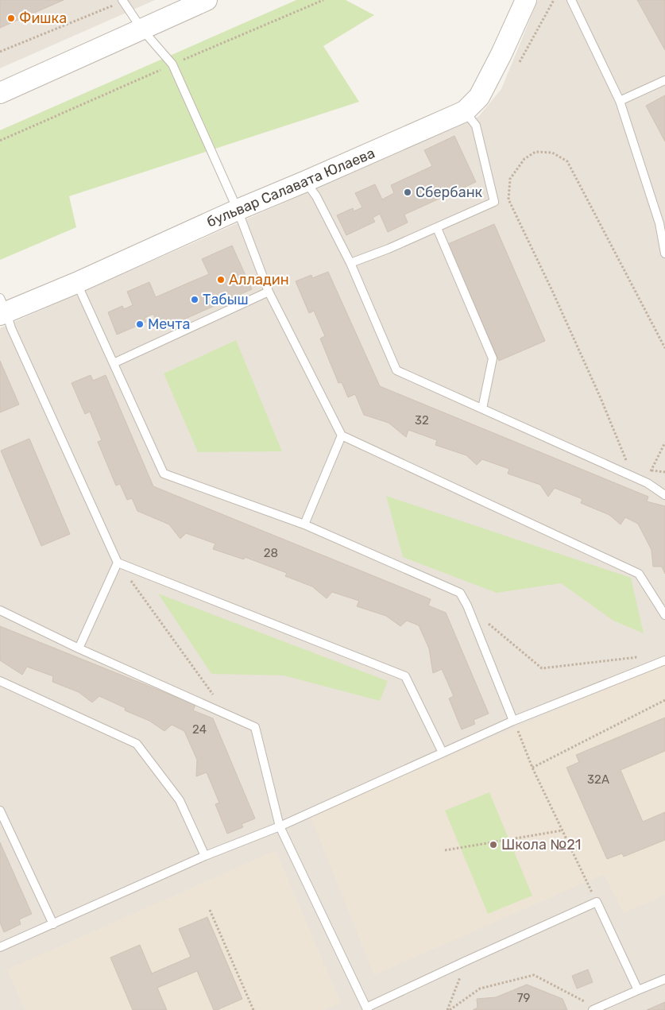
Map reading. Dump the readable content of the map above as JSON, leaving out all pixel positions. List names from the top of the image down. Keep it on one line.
{"streets":{"street":["бульвар Салавата Юлаева"]},"places":["Фишка","Сбербанк","Алладин","Табыш","Мечта","Школа №21"],"house_numbers":["32","28","24","32А","79"]}
